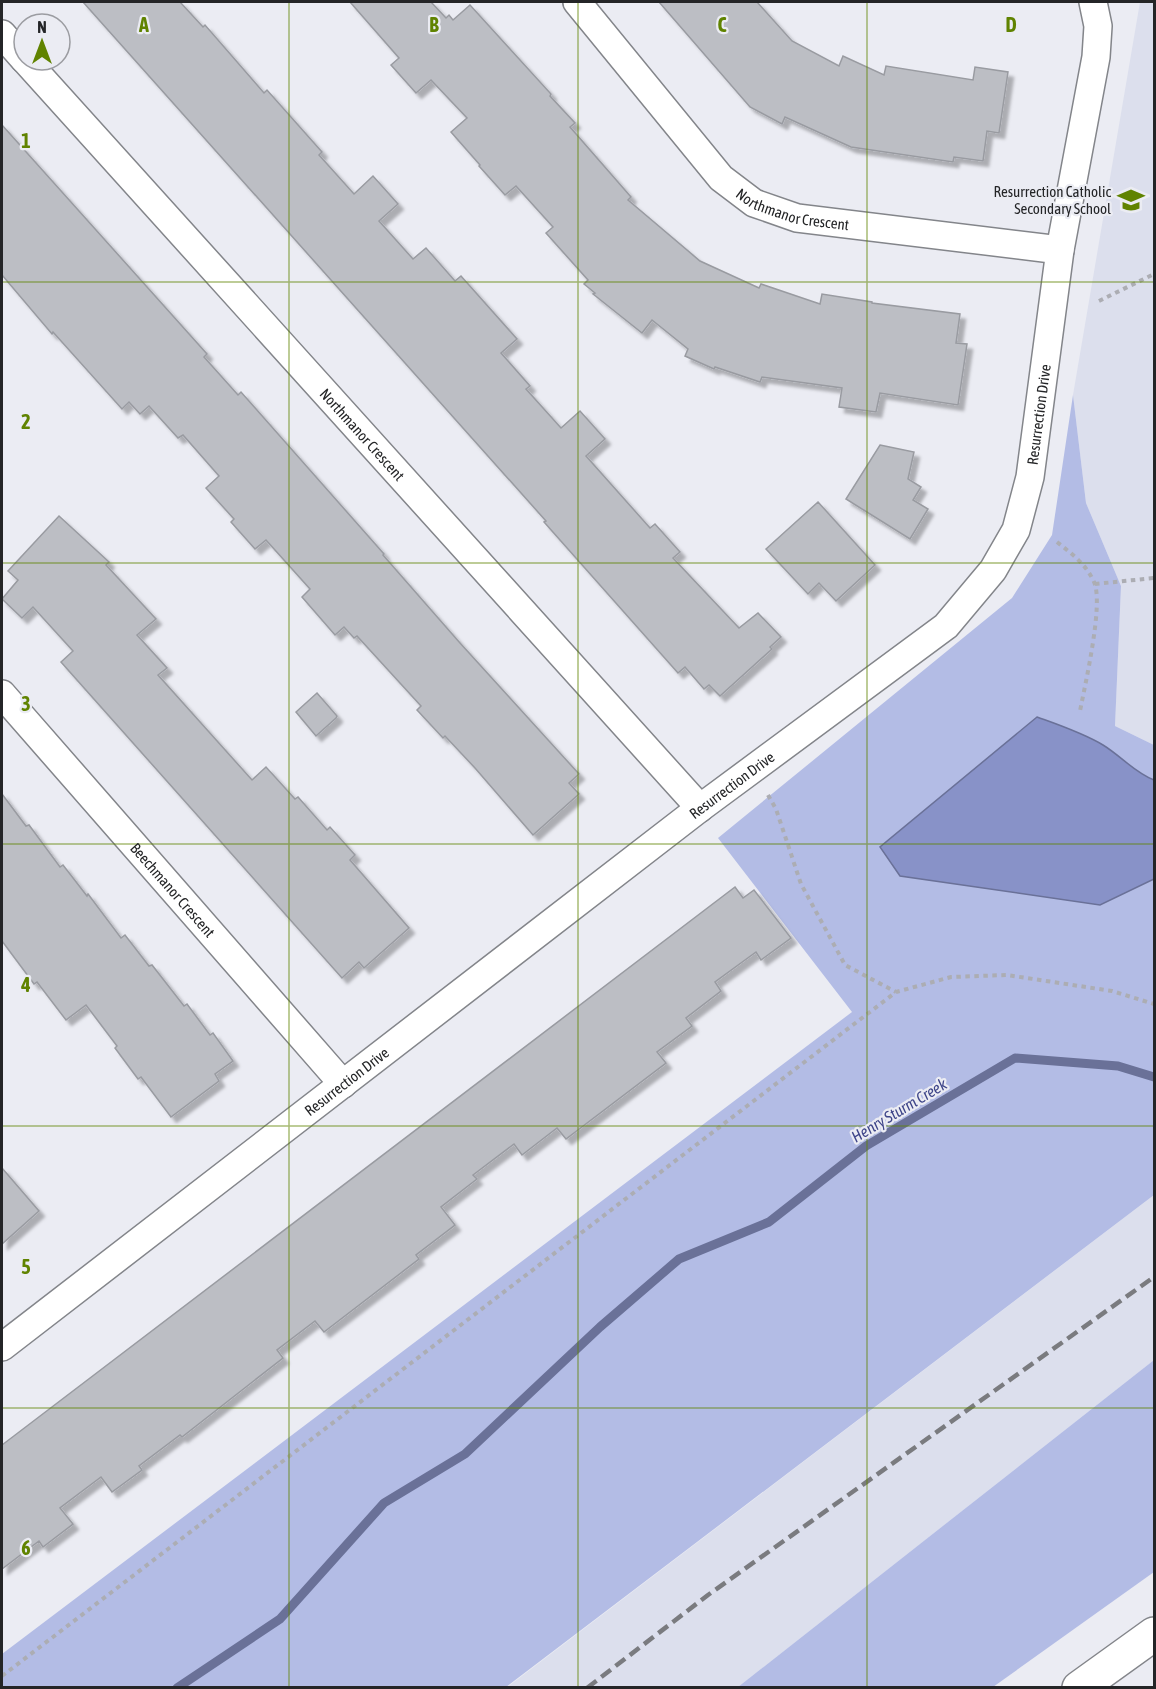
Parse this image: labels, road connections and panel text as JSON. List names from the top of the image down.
{
  "streets": {
    "street": ["Northmanor Crescent", "Resurrection Drive", "Beechmanor Crescent"]
  },
  "crossings": [
    ["Northmanor Crescent", "Resurrection Drive"],
    ["Resurrection Drive", "Beechmanor Crescent"]
  ],
  "water": ["Henry Sturm Creek"],
  "places": {
    "school or university": ["Resurrection Catholic Secondary School"]
  },
  "north": "top",
  "grid": {
    "columns": [
      "A",
      "B",
      "C",
      "D"
    ],
    "rows": [
      "1",
      "2",
      "3",
      "4",
      "5",
      "6"
    ]
  }
}
